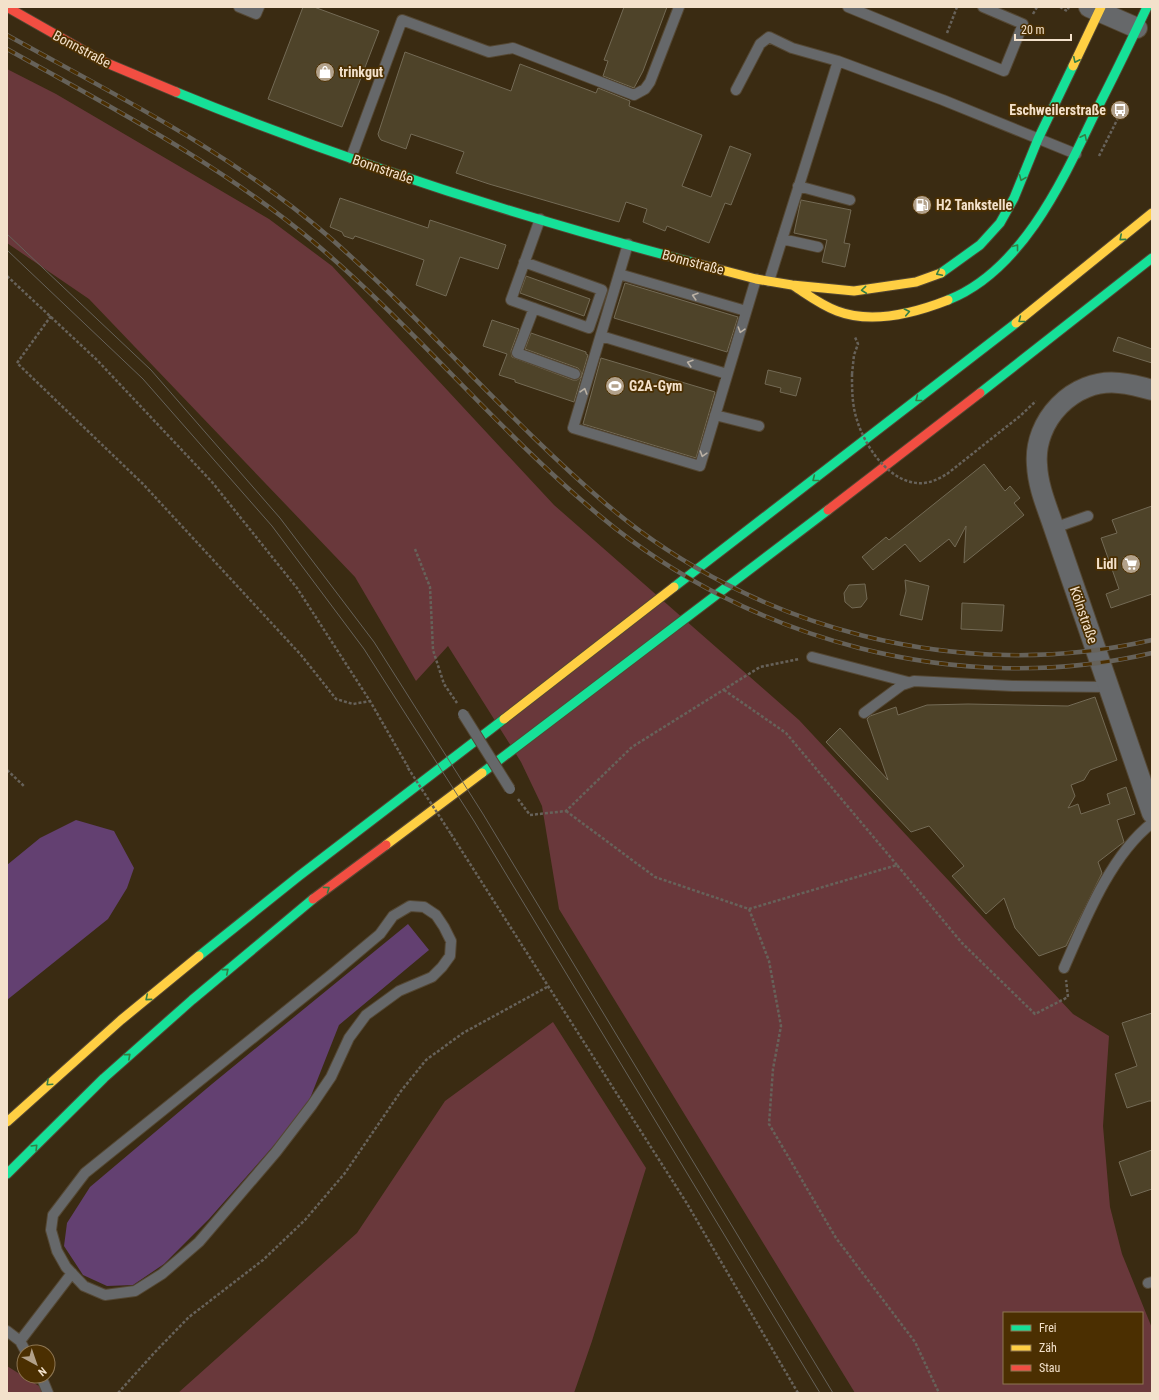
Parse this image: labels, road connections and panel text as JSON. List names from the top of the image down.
{
  "streets": {
    "main road": ["Bonnstraße"],
    "street": ["Kölnstraße"]
  },
  "places": {
    "shop": ["trinkgut"],
    "bus stop": ["Eschweilerstraße"],
    "fuel station": ["H2 Tankstelle"],
    "sports": ["G2A-Gym"],
    "supermarket": ["Lidl"]
  },
  "legend": ["Frei", "Zäh", "Stau"],
  "scale_bar": "20 m",
  "north": "bottom right"
}
